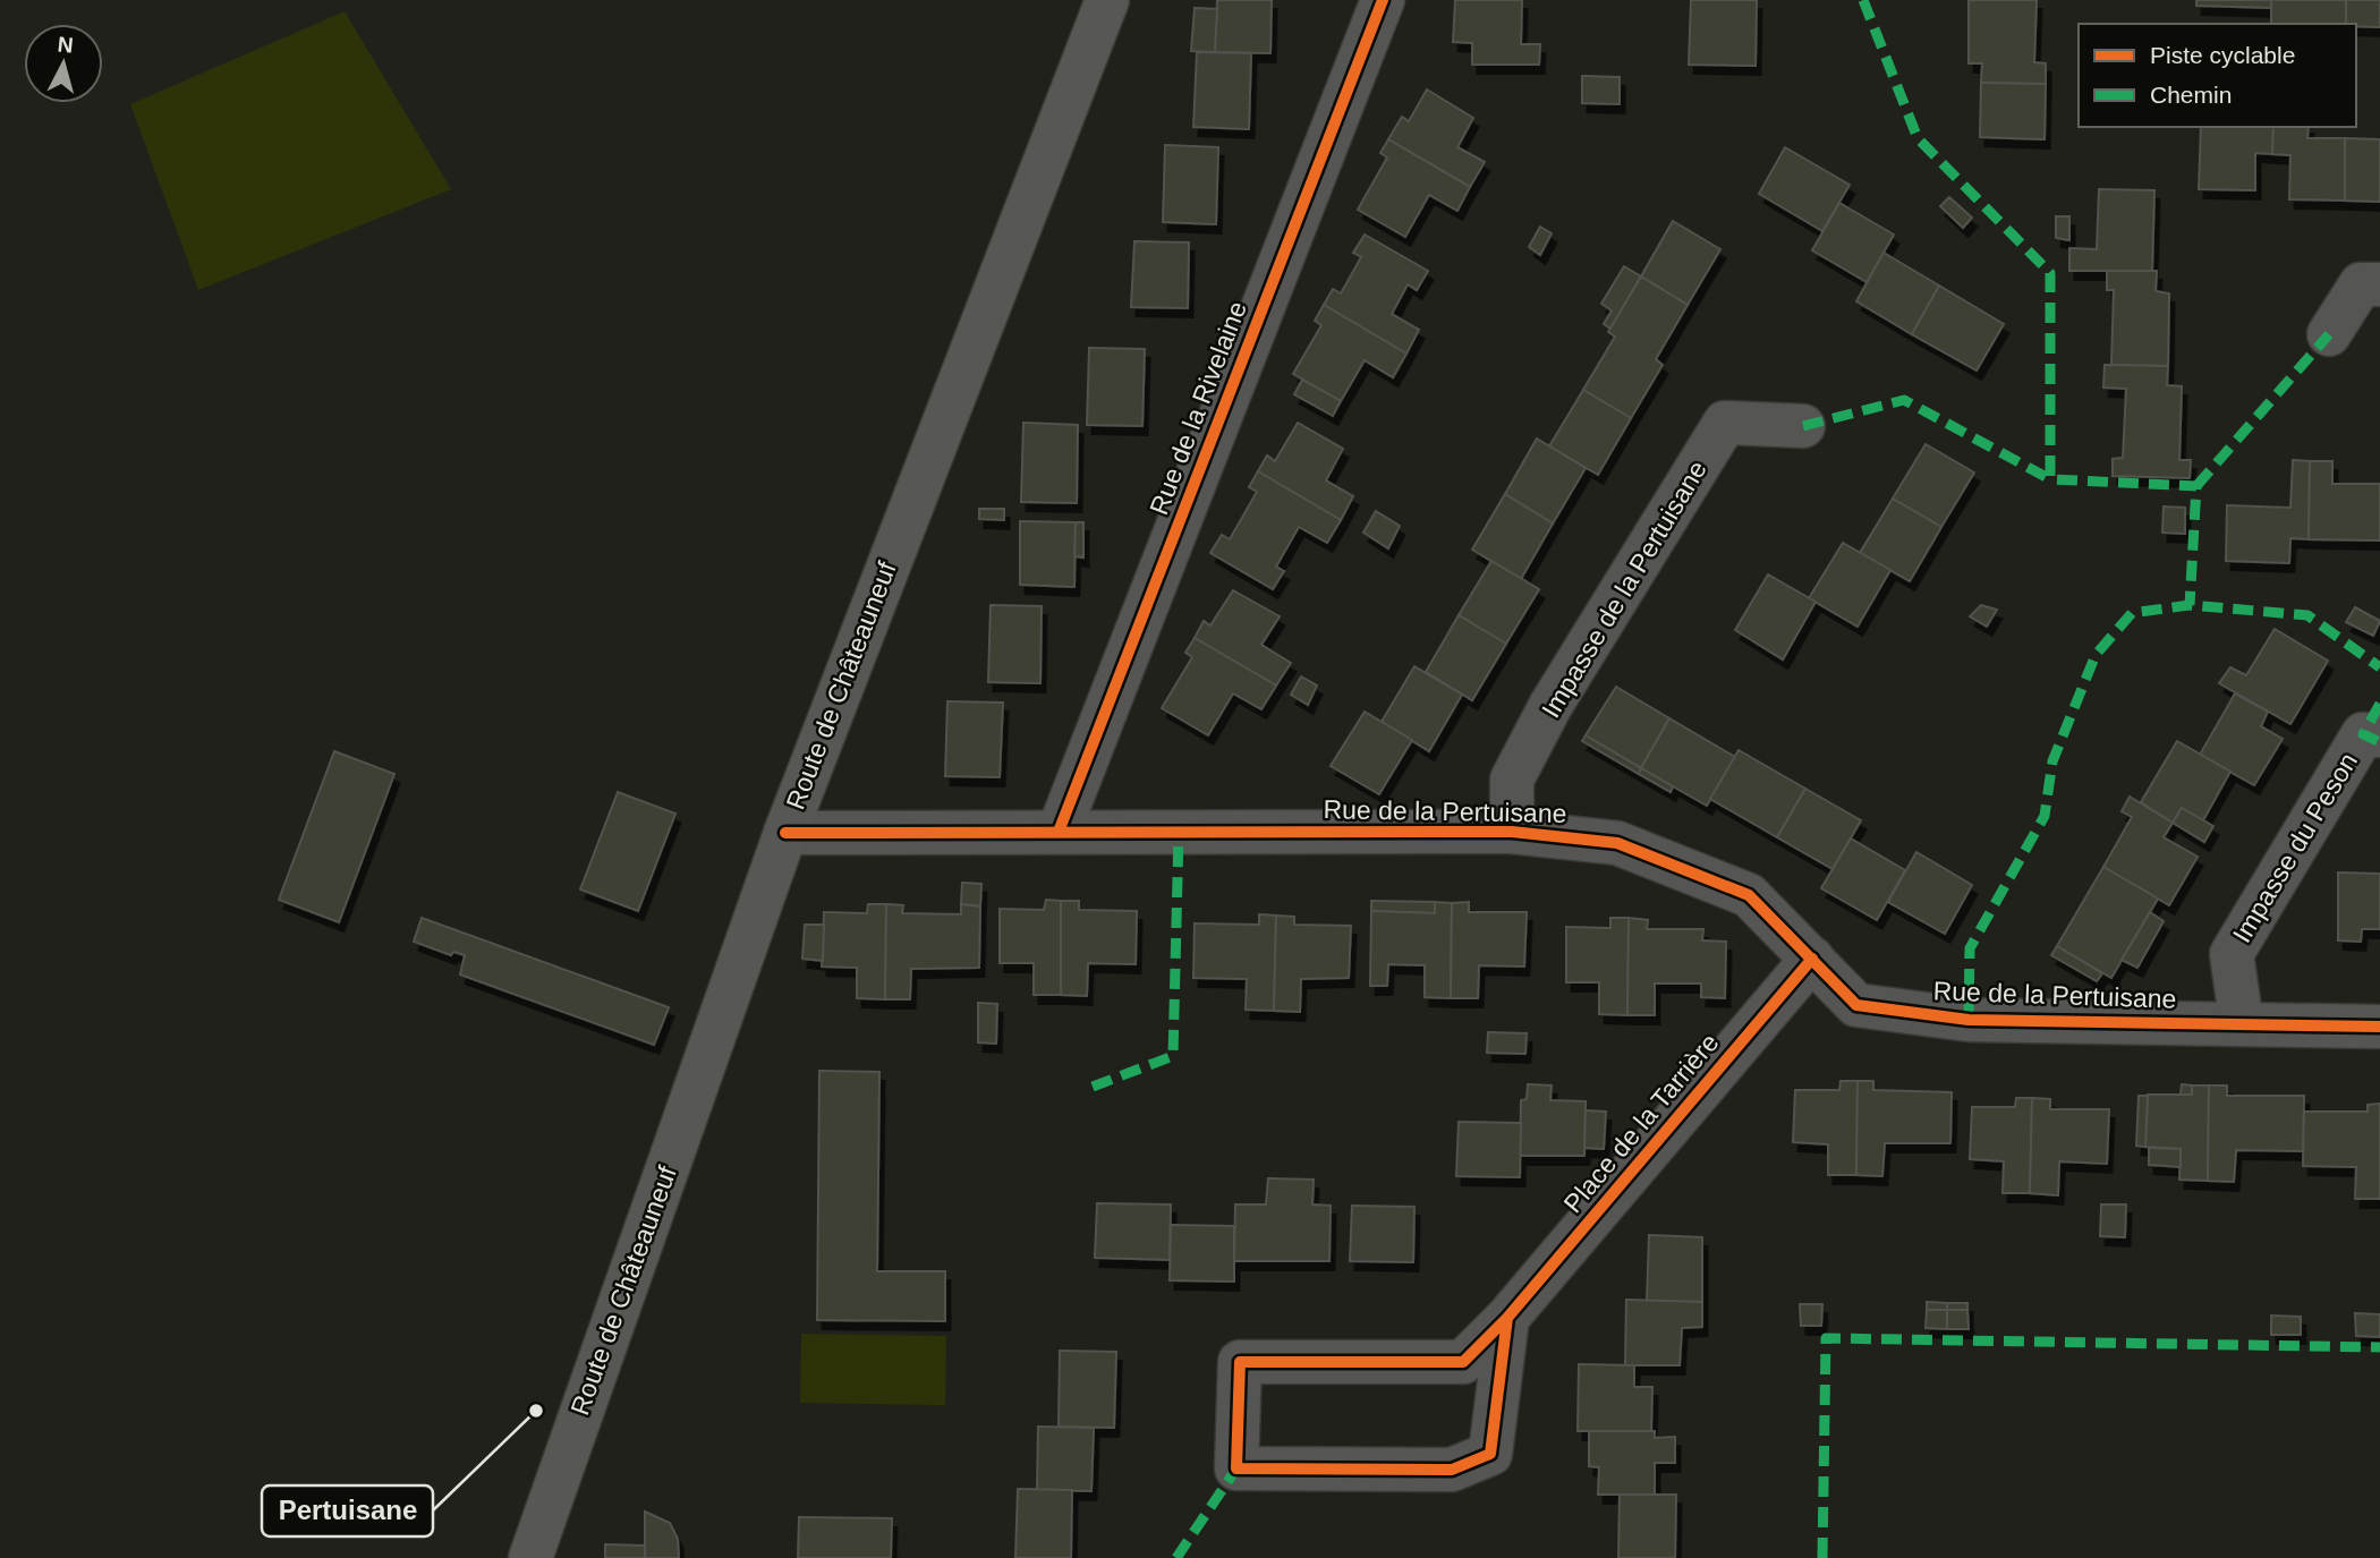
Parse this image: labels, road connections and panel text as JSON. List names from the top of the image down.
{
  "streets": {
    "main road": ["Route de Châteauneuf"],
    "street": [
      "Rue de la Rivelaine",
      "Impasse de la Pertuisane",
      "Rue de la Pertuisane",
      "Impasse du Peson",
      "Place de la Tarrière"
    ]
  },
  "crossings": [
    ["Rue de la Rivelaine", "Rue de la Pertuisane"],
    ["Impasse de la Pertuisane", "Rue de la Pertuisane"],
    ["Route de Châteauneuf", "Rue de la Pertuisane"],
    ["Rue de la Pertuisane", "Impasse du Peson"],
    ["Rue de la Pertuisane", "Place de la Tarrière"]
  ],
  "places": ["Pertuisane"],
  "legend": ["Piste cyclable", "Chemin"],
  "north": "top"
}
